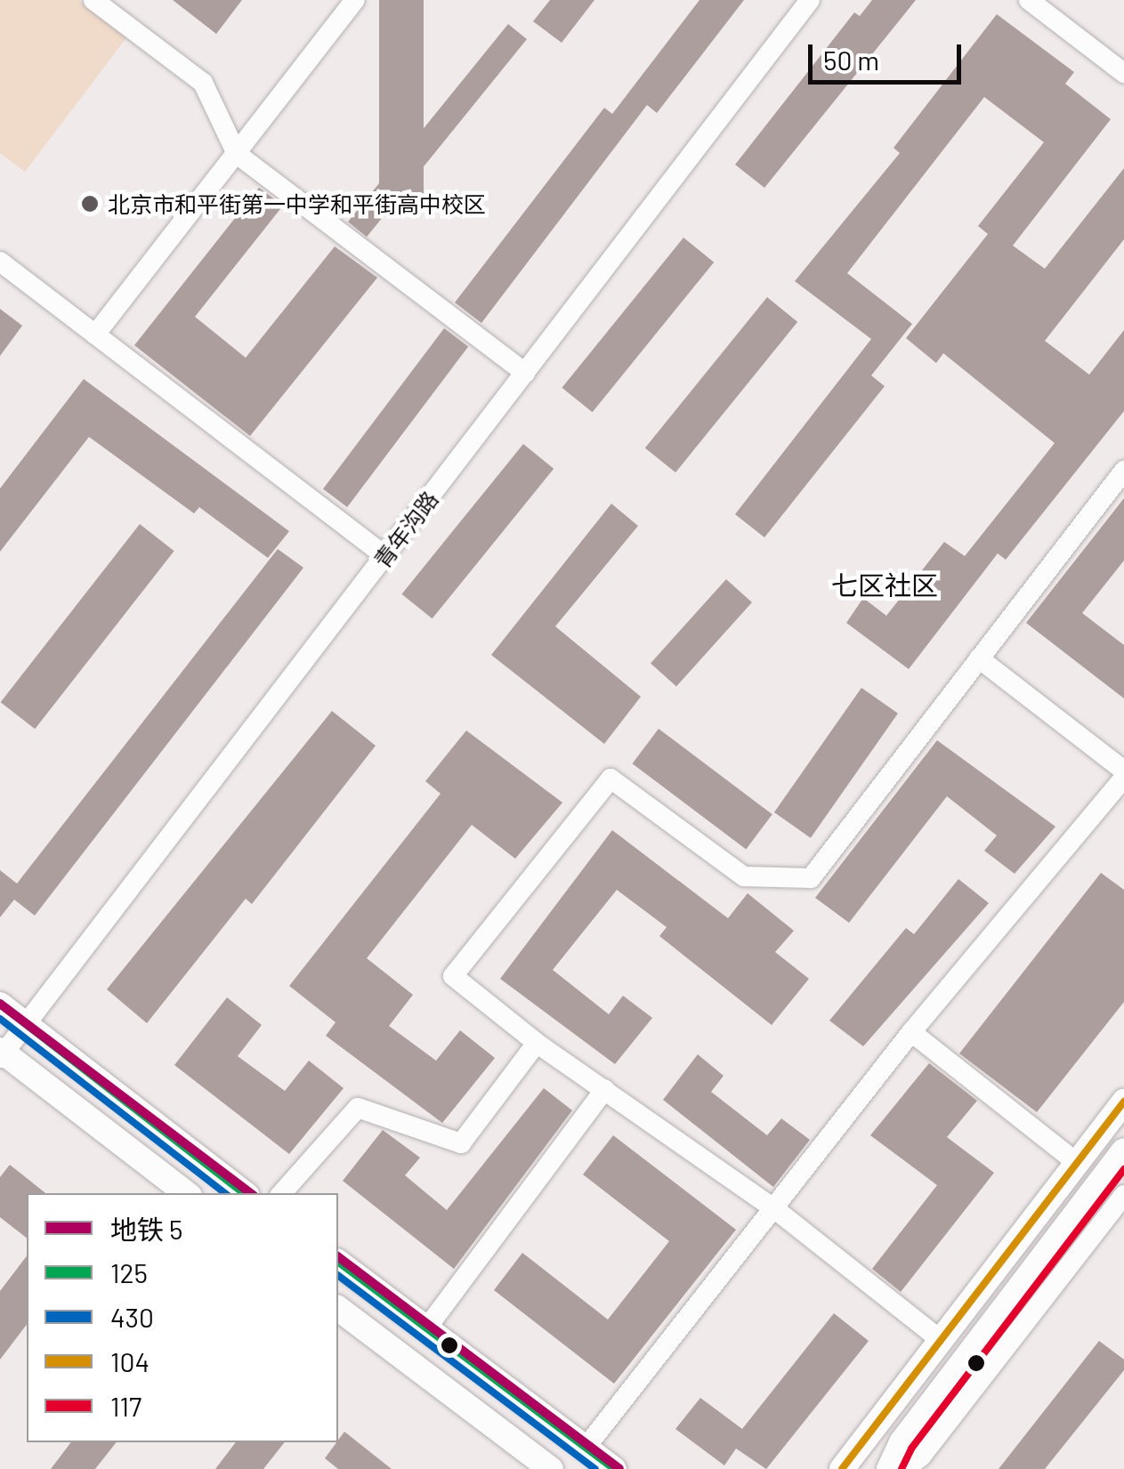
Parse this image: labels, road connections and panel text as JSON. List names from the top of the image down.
{
  "streets": {
    "street": ["青年沟路"]
  },
  "districts": ["七区社区"],
  "places": ["北京市和平街第一中学和平街高中校区"],
  "lines": [
    "metro line 5",
    "transit line 125",
    "transit line 430",
    "transit line 104",
    "transit line 117"
  ],
  "legend": [
    "地铁 5",
    "125",
    "430",
    "104",
    "117"
  ],
  "scale_bar": "50 m"
}
